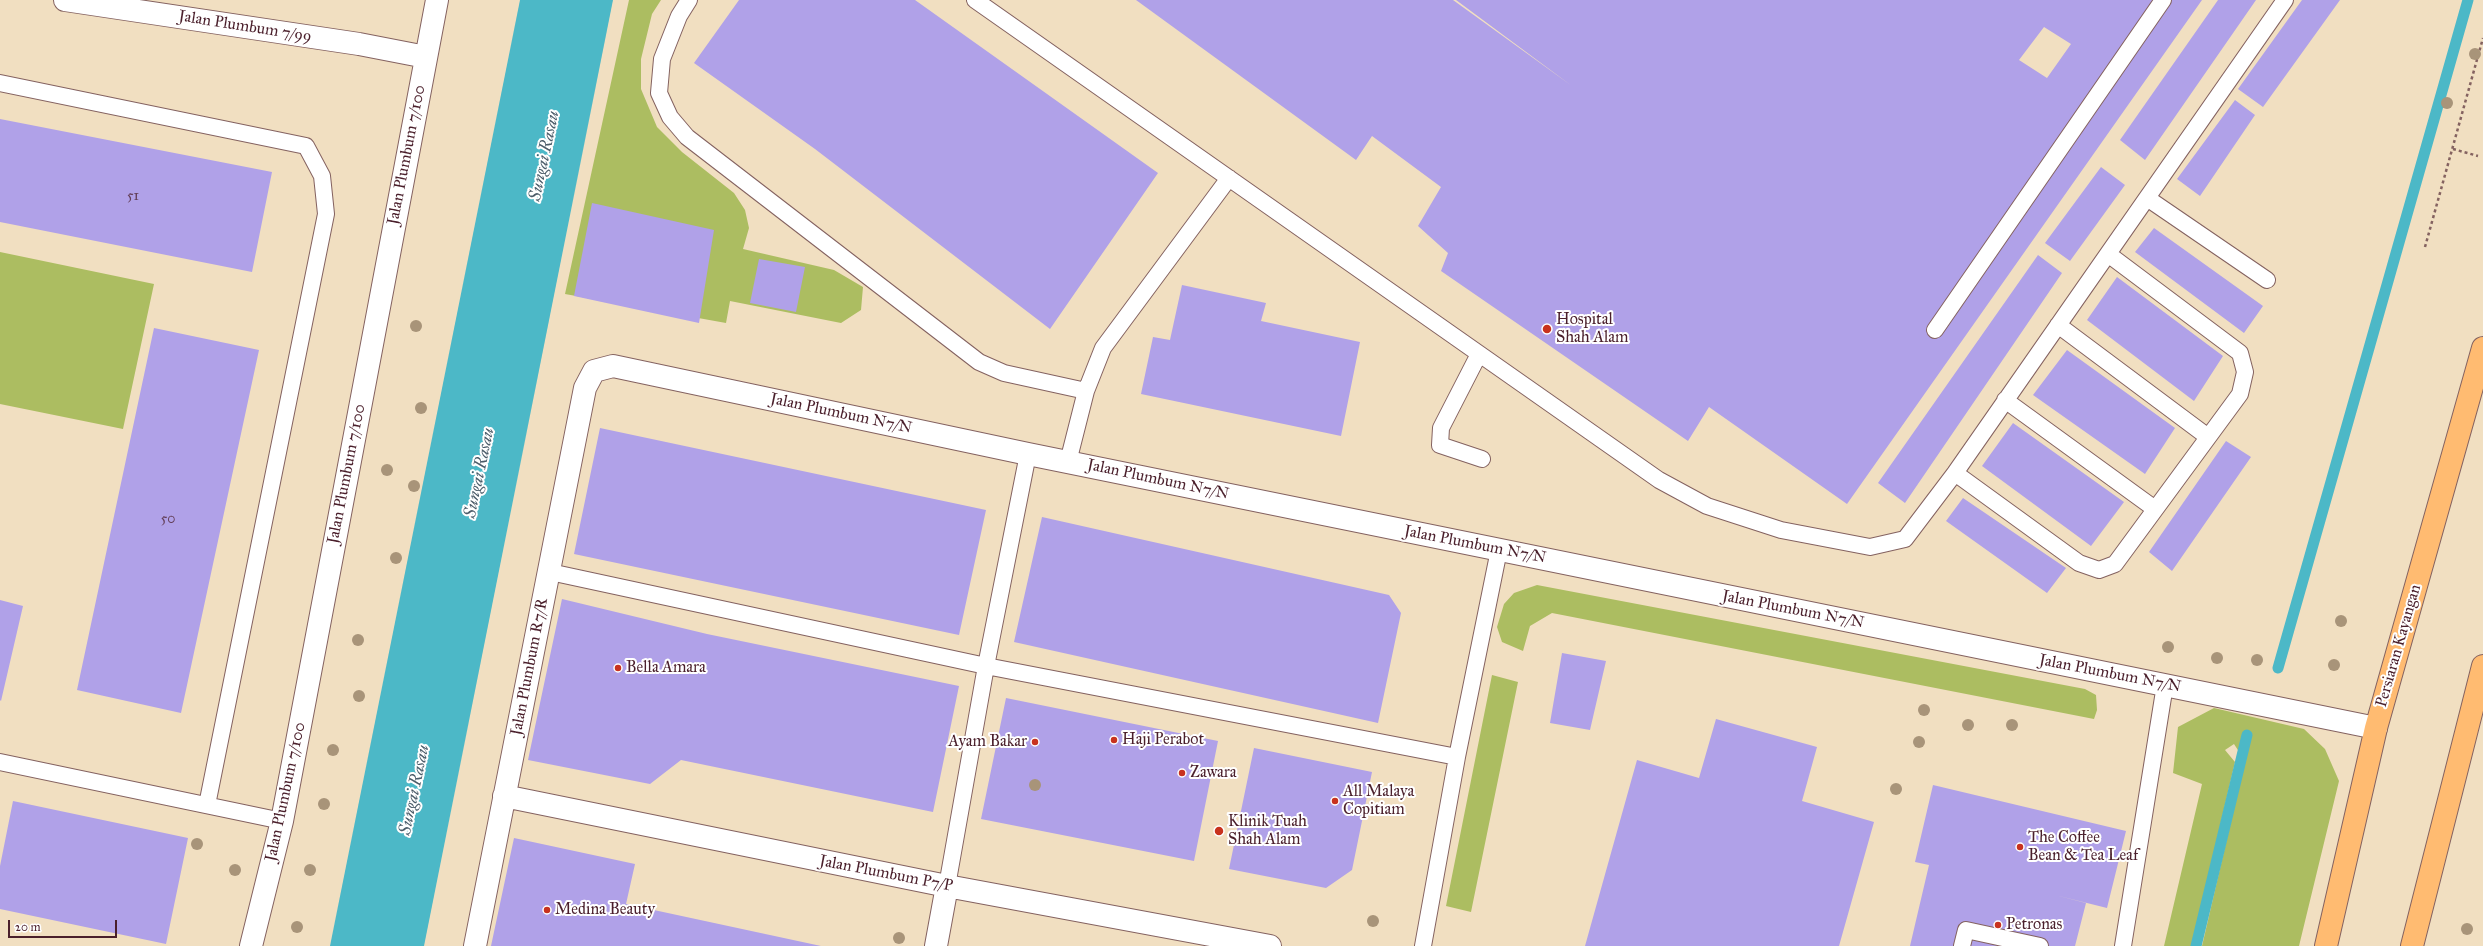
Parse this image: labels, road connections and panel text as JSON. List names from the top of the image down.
{
  "streets": {
    "main road": ["Persiaran Kayangan"],
    "street": [
      "Jalan Plumbum 7/99",
      "Jalan Plumbum 7/100",
      "Jalan Plumbum N7/N",
      "Jalan Plumbum R7/R",
      "Jalan Plumbum P7/P"
    ]
  },
  "crossings": [
    ["Jalan Plumbum 7/99", "Jalan Plumbum 7/100"],
    ["Jalan Plumbum N7/N", "Persiaran Kayangan"],
    ["Jalan Plumbum N7/N", "Jalan Plumbum R7/R"],
    ["Jalan Plumbum R7/R", "Jalan Plumbum P7/P"]
  ],
  "water": ["Sungai Rasau"],
  "places": [
    "Hospital Shah Alam",
    "Bella Amara",
    "Haji Perabot",
    "Ayam Bakar",
    "Zawara",
    "All Malaya Copitiam",
    "Klinik Tuah Shah Alam",
    "The Coffee Bean & Tea Leaf",
    "Medina Beauty",
    "Petronas"
  ],
  "house_numbers": ["51", "50"],
  "scale_bar": "20 m"
}
